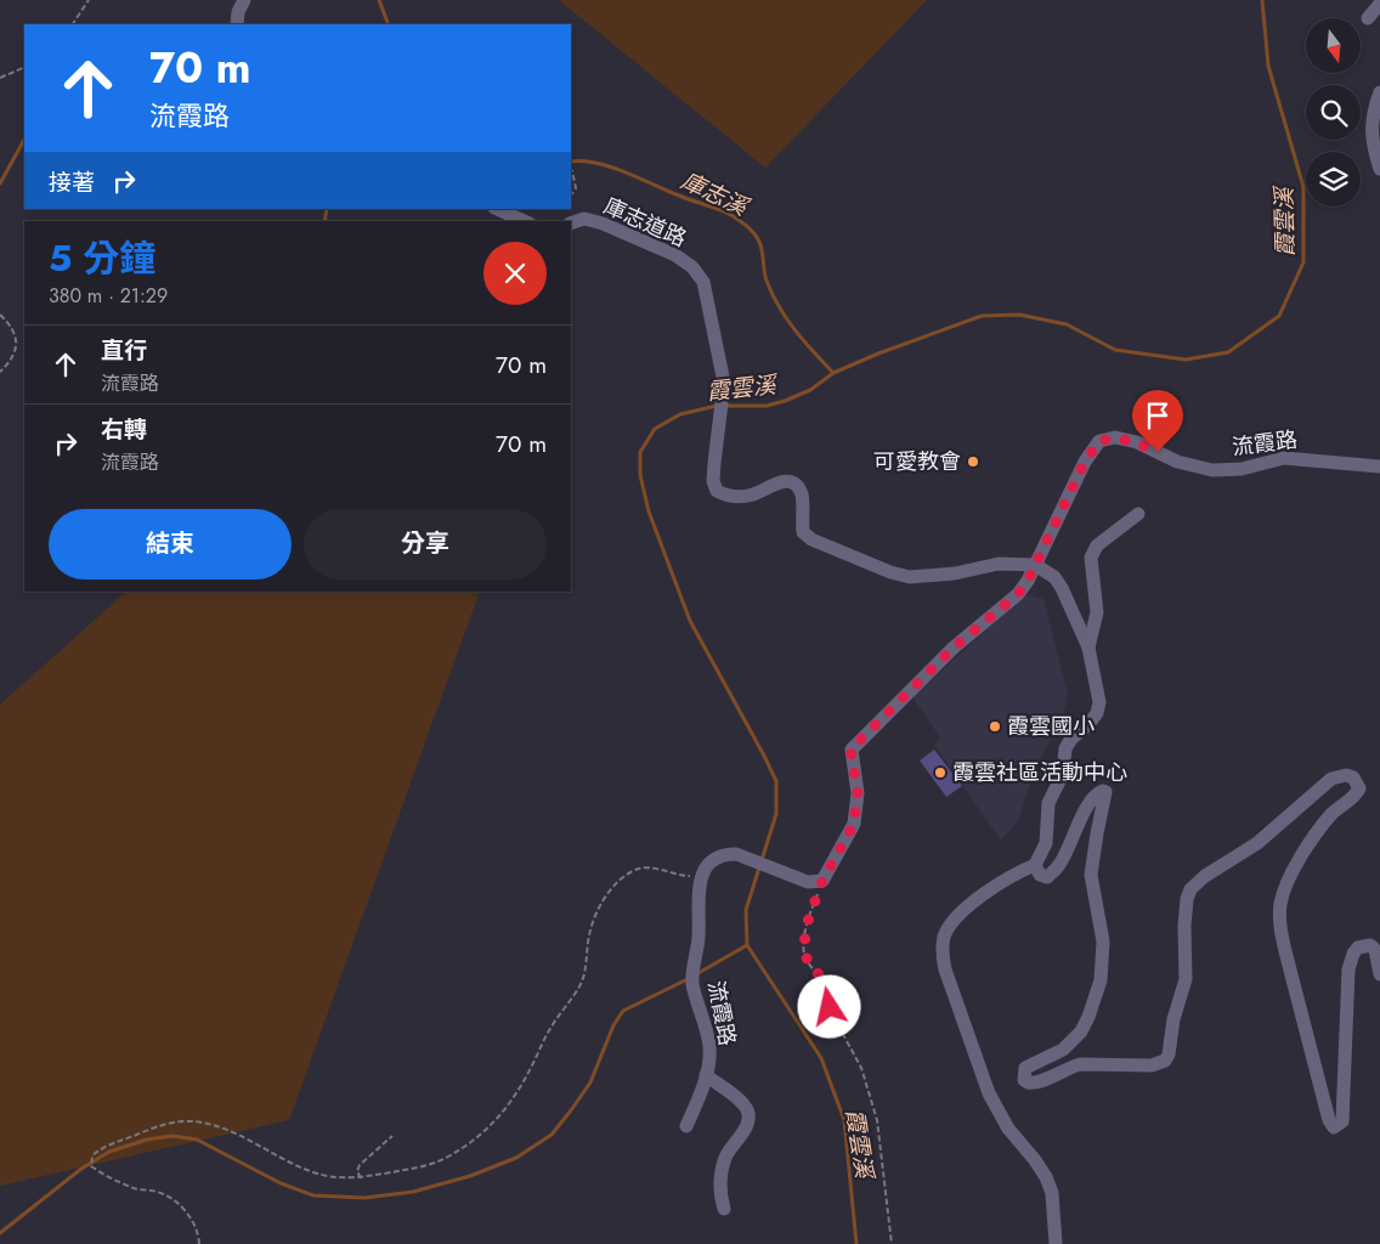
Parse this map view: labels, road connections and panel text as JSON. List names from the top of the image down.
{
  "streets": {
    "street": ["庫志道路", "流霞路"]
  },
  "crossings": [
    ["庫志道路", "流霞路"]
  ],
  "water": ["庫志溪", "霞雲溪"],
  "places": ["可愛教會", "霞雲國小", "霞雲社區活動中心"],
  "north": "bottom",
  "page": {
    "turn": ["70 m", "流霞路"],
    "then": "接著",
    "heading": ["5 分鐘", "380 m · 21:29"],
    "list": [
      {
        "name": "直行",
        "note": "流霞路",
        "value": "70 m"
      },
      {
        "name": "右轉",
        "note": "流霞路",
        "value": "70 m"
      }
    ],
    "buttons": ["結束", "分享"]
  }
}
